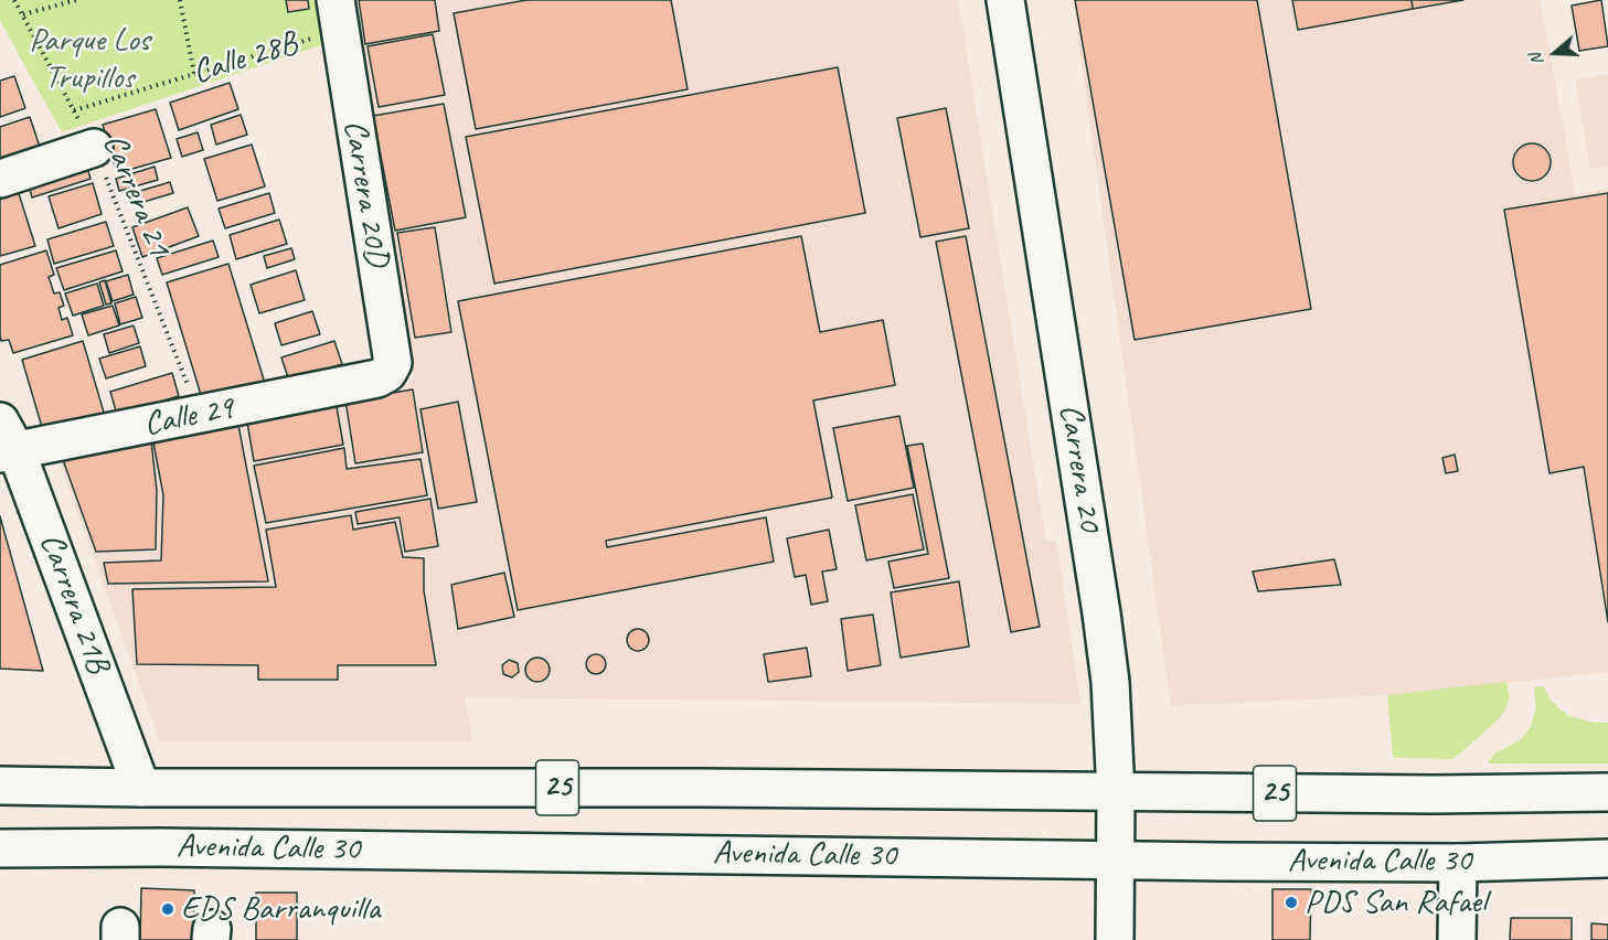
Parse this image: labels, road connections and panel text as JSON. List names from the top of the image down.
{
  "streets": {
    "main road": [
      "Carrera 20D",
      "Calle 29",
      "Carrera 20",
      "Carrera 21B",
      "25",
      "Avenida Calle 30"
    ],
    "path": ["Calle 28B", "Carrera 21"]
  },
  "crossings": [
    ["Calle 28B", "Carrera 20D"],
    ["Calle 28B", "Carrera 21"],
    ["Carrera 20D", "Calle 29"],
    ["Carrera 21", "Calle 29"],
    ["Calle 29", "Carrera 21B"],
    ["Carrera 20", "Avenida Calle 30"],
    ["Carrera 21B", "Avenida Calle 30"]
  ],
  "parks": ["Parque Los Trupillos"],
  "places": ["PDS San Rafael", "EDS Barranquilla"],
  "north": "left"
}
